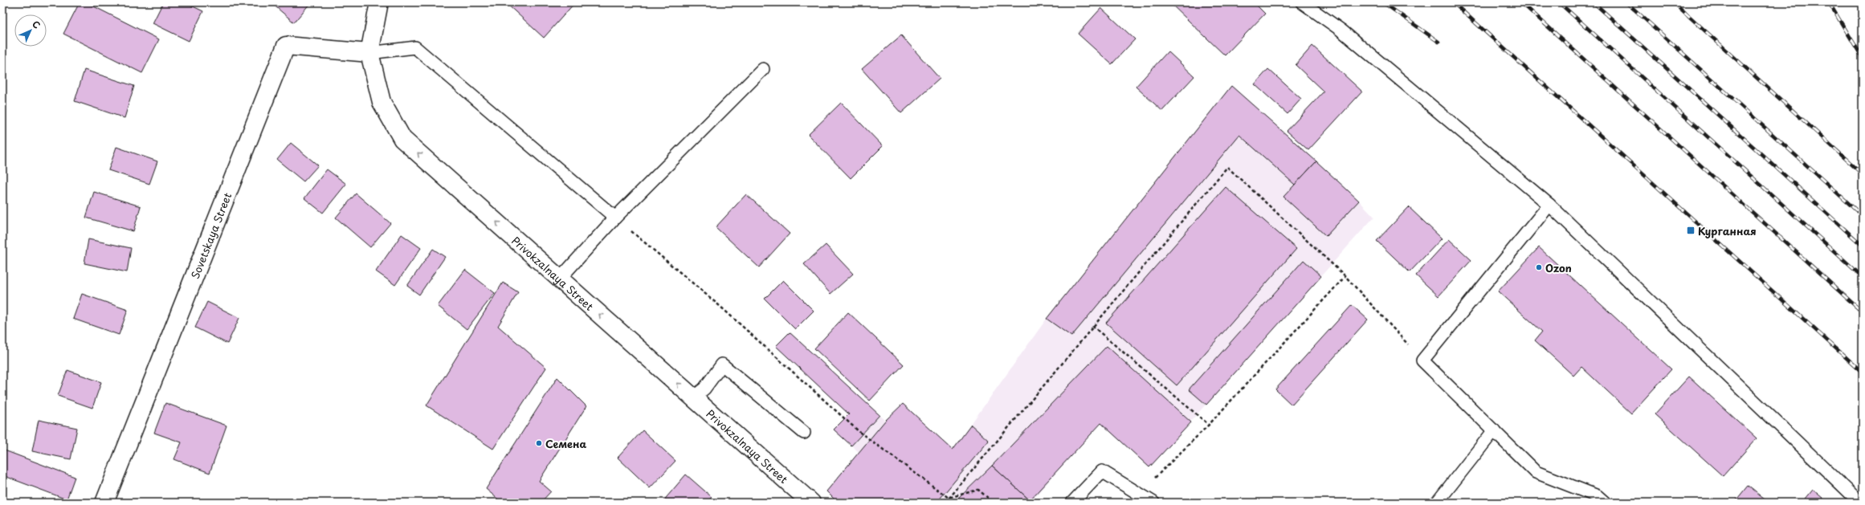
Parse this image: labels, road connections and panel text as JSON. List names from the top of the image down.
{
  "streets": {
    "street": ["Sovetskaya Street", "Privokzalnaya Street"]
  },
  "crossings": [
    ["Sovetskaya Street", "Privokzalnaya Street"]
  ],
  "one_way": ["Privokzalnaya Street"],
  "places": {
    "transit": ["Курганная"],
    "other": ["Ozon", "Семена"]
  },
  "north": "top right"
}
